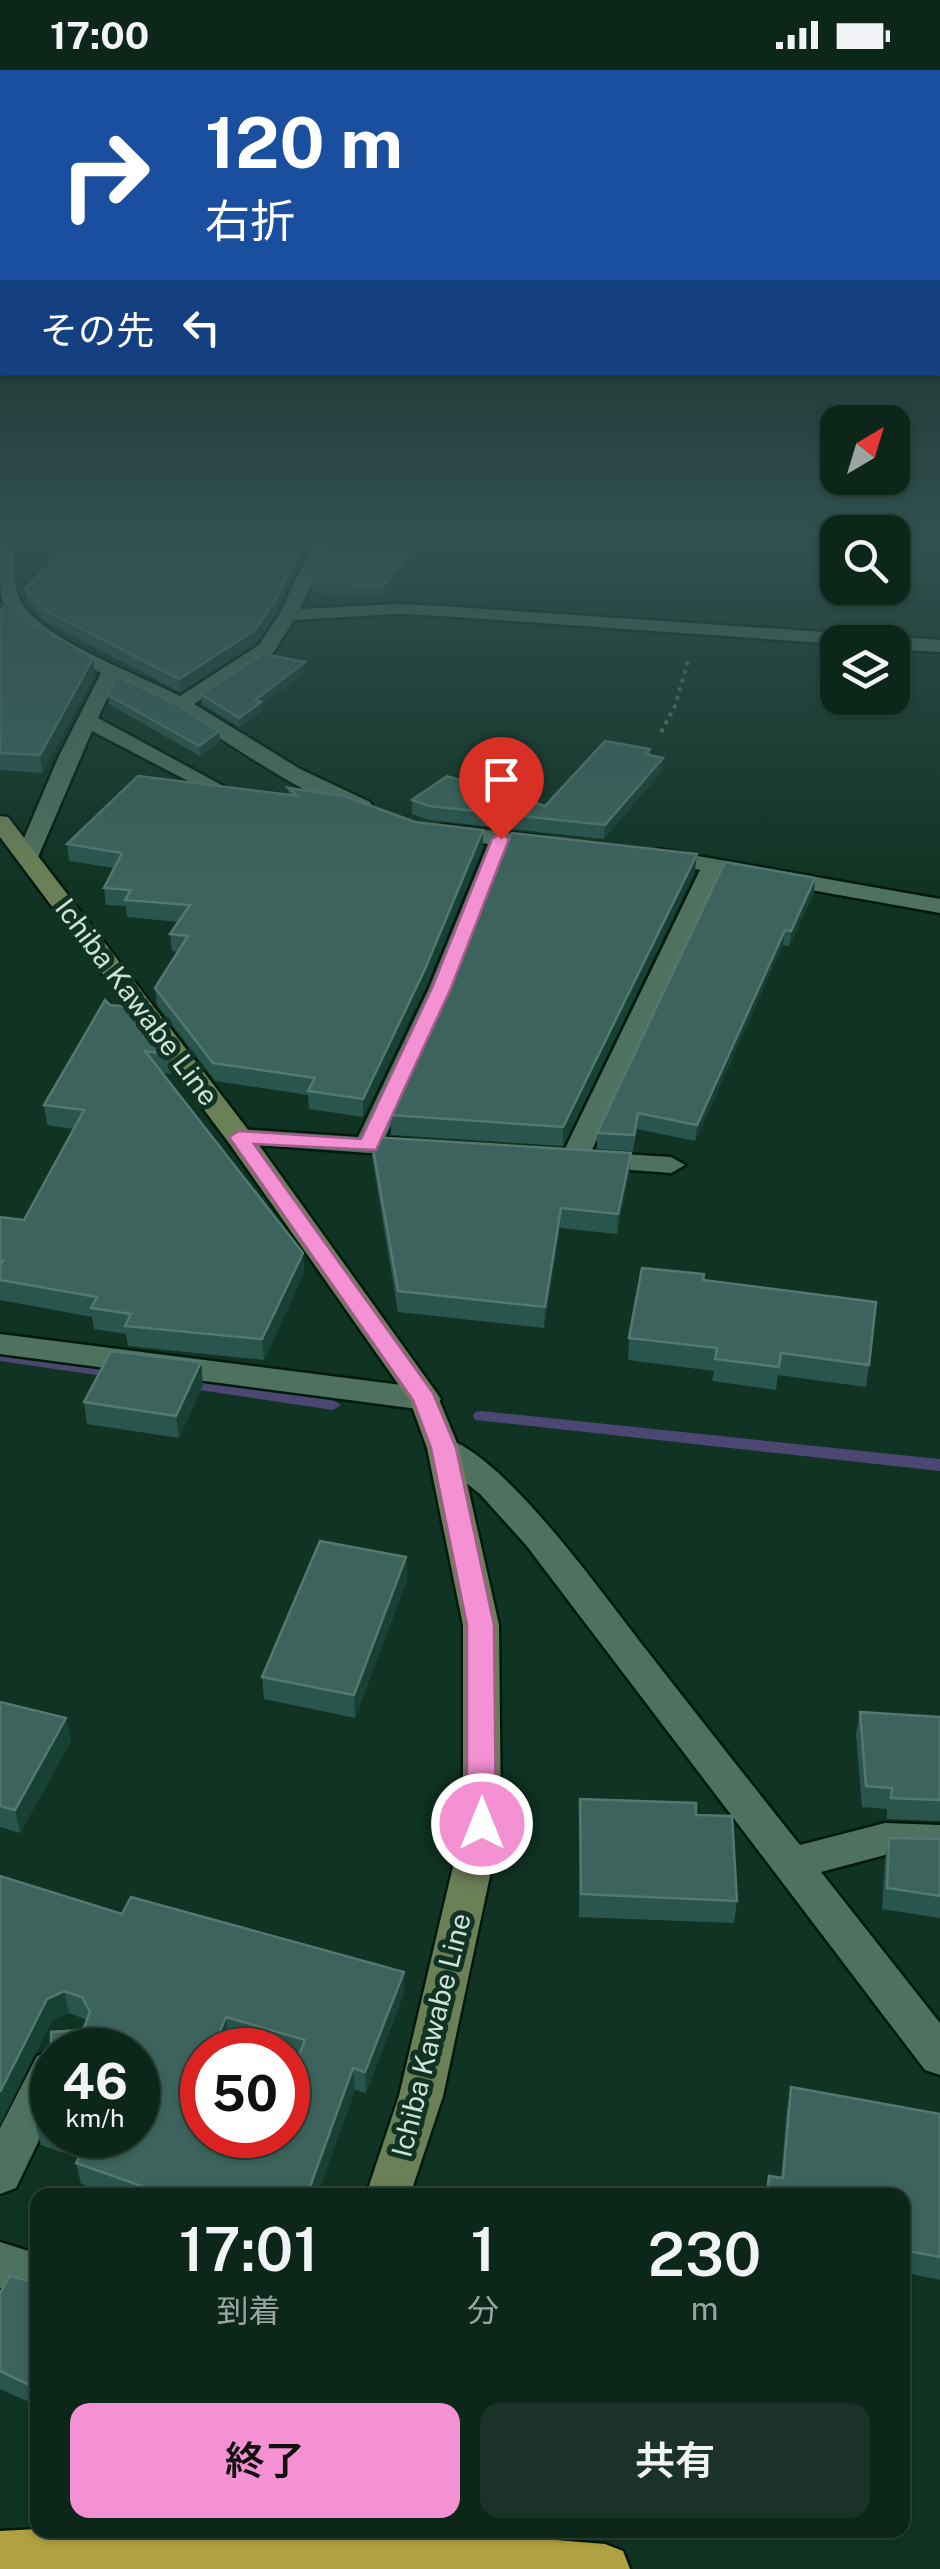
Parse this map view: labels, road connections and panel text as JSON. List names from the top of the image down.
{
  "streets": {
    "main road": ["Ichiba Kawabe Line"]
  },
  "north": "top right",
  "page": {
    "status": "17:00",
    "turn": ["120 m", "右折"],
    "then": "その先",
    "speed": "46 km/h",
    "limit": "50",
    "eta": [
      "17:01",
      "到着",
      "1",
      "分",
      "230",
      "m"
    ],
    "buttons": ["終了", "共有"]
  }
}
